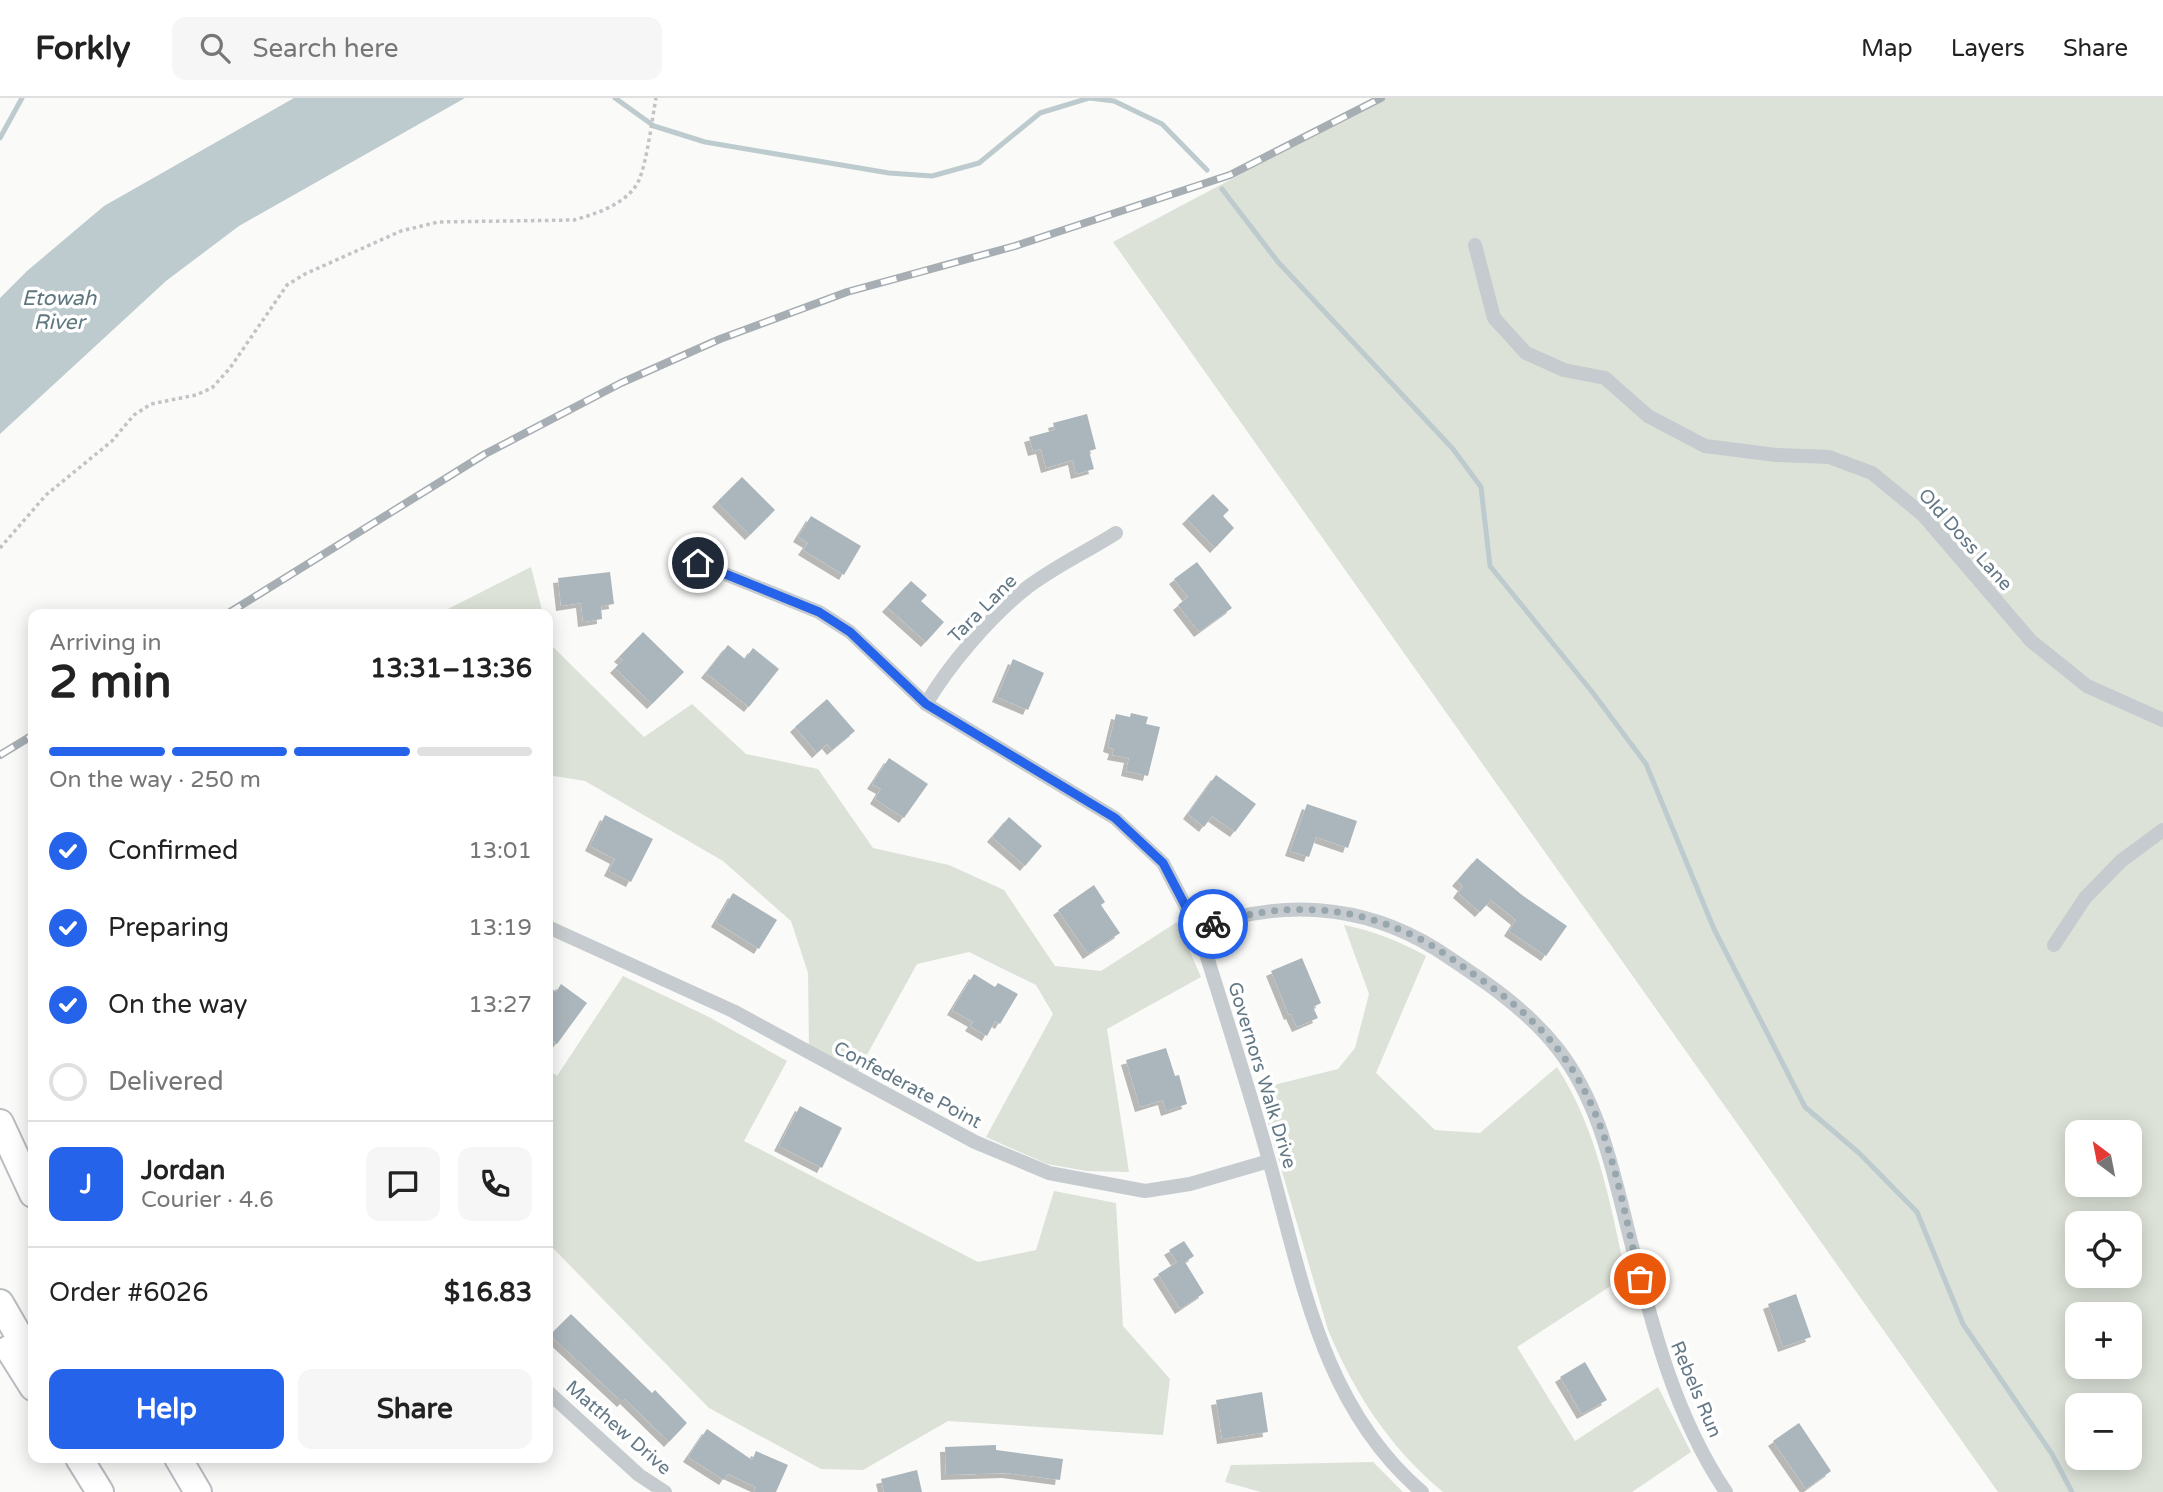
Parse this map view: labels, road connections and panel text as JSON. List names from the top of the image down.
{
  "streets": {
    "street": [
      "Old Doss Lane",
      "Tara Lane",
      "Governors Walk Drive",
      "Confederate Point",
      "Rebels Run",
      "Matthew Drive"
    ]
  },
  "crossings": [
    ["Tara Lane", "Governors Walk Drive"],
    ["Governors Walk Drive", "Confederate Point"],
    ["Governors Walk Drive", "Rebels Run"]
  ],
  "water": ["Etowah River"],
  "north": "top left",
  "page": {
    "header": "Forkly",
    "search": "Search here",
    "nav": ["Map", "Layers", "Share"],
    "heading": ["2 min", "Arriving in", "13:31–13:36"],
    "panel": [
      "Jordan",
      "Courier · 4.6",
      "Order #6026",
      "$16.83"
    ],
    "bar": "On the way · 250 m",
    "list": [
      ["Confirmed", "13:01"],
      ["Preparing", "13:19"],
      ["On the way", "13:27"],
      "Delivered"
    ],
    "map_buttons": ["+", "−"],
    "round": "J",
    "buttons": ["Help", "Share"]
  }
}
